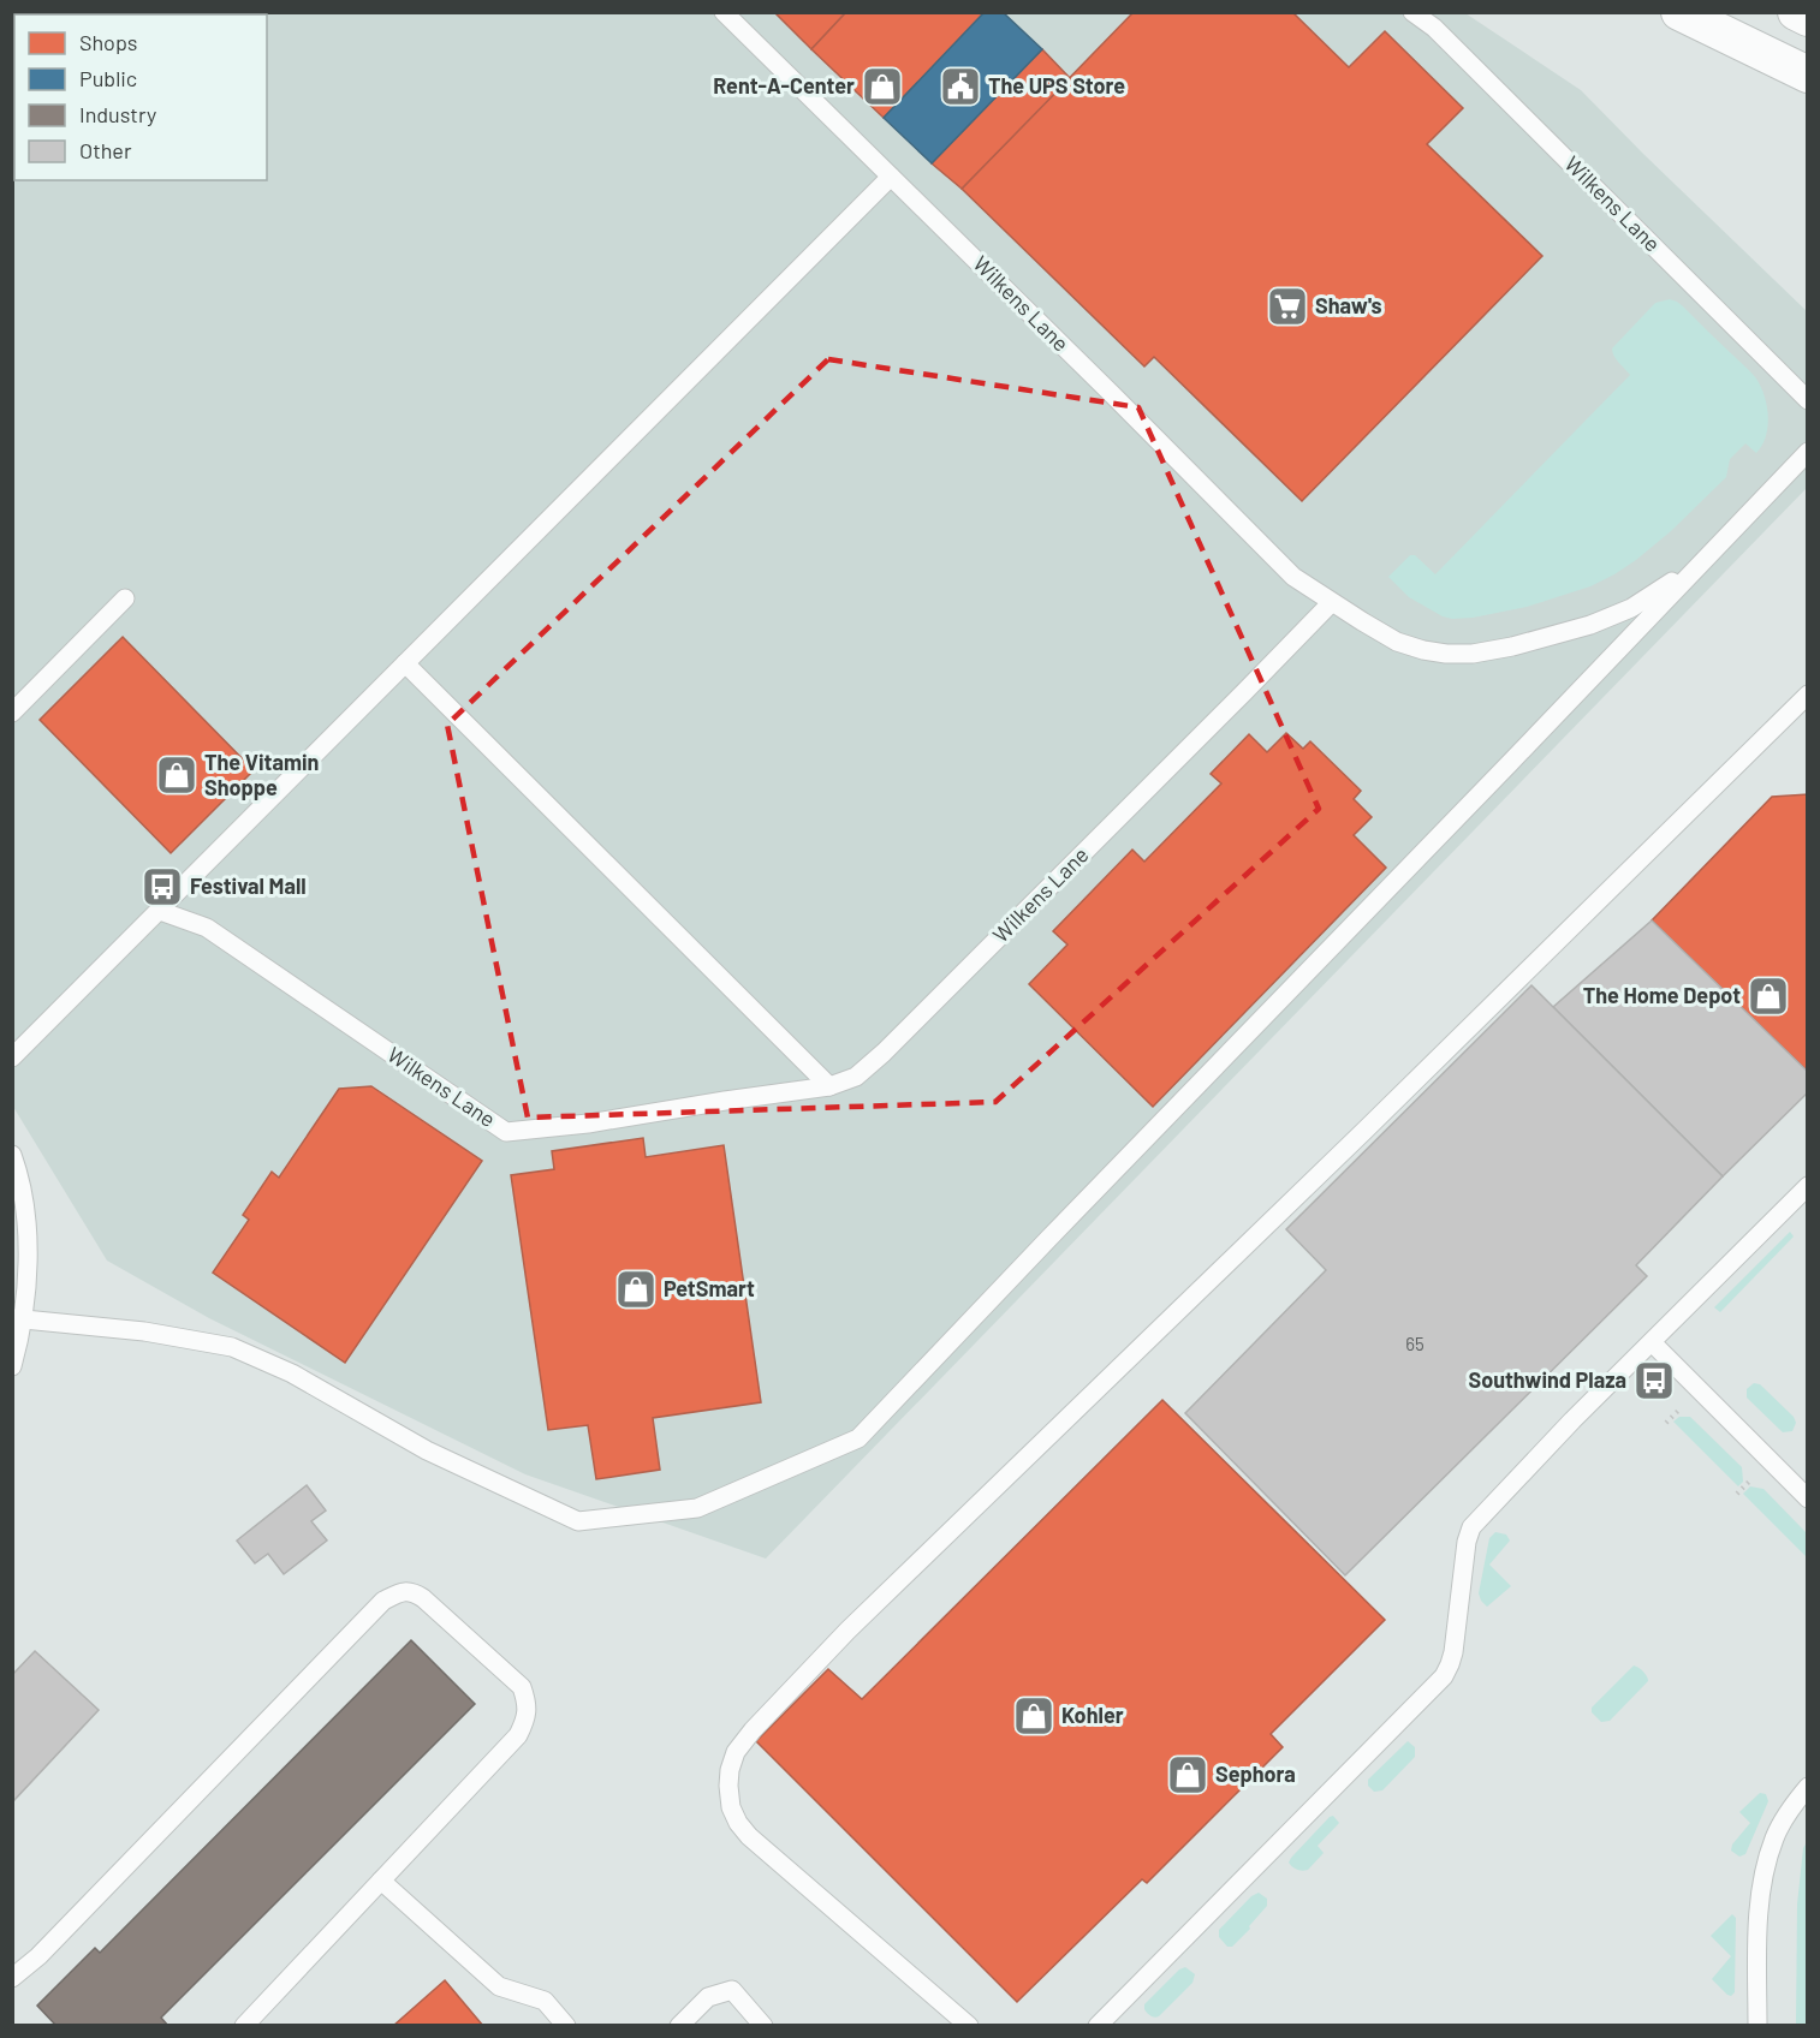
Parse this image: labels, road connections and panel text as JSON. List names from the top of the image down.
{
  "streets": {
    "lane": ["Wilkens Lane"]
  },
  "places": {
    "shop": [
      "Rent-A-Center",
      "The Vitamin Shoppe",
      "The Home Depot",
      "PetSmart",
      "Kohler",
      "Sephora"
    ],
    "public building": ["The UPS Store"],
    "supermarket": ["Shaw's"],
    "bus stop": ["Festival Mall", "Southwind Plaza"]
  },
  "house_numbers": ["65"],
  "legend": [
    "Shops",
    "Public",
    "Industry",
    "Other"
  ]
}
